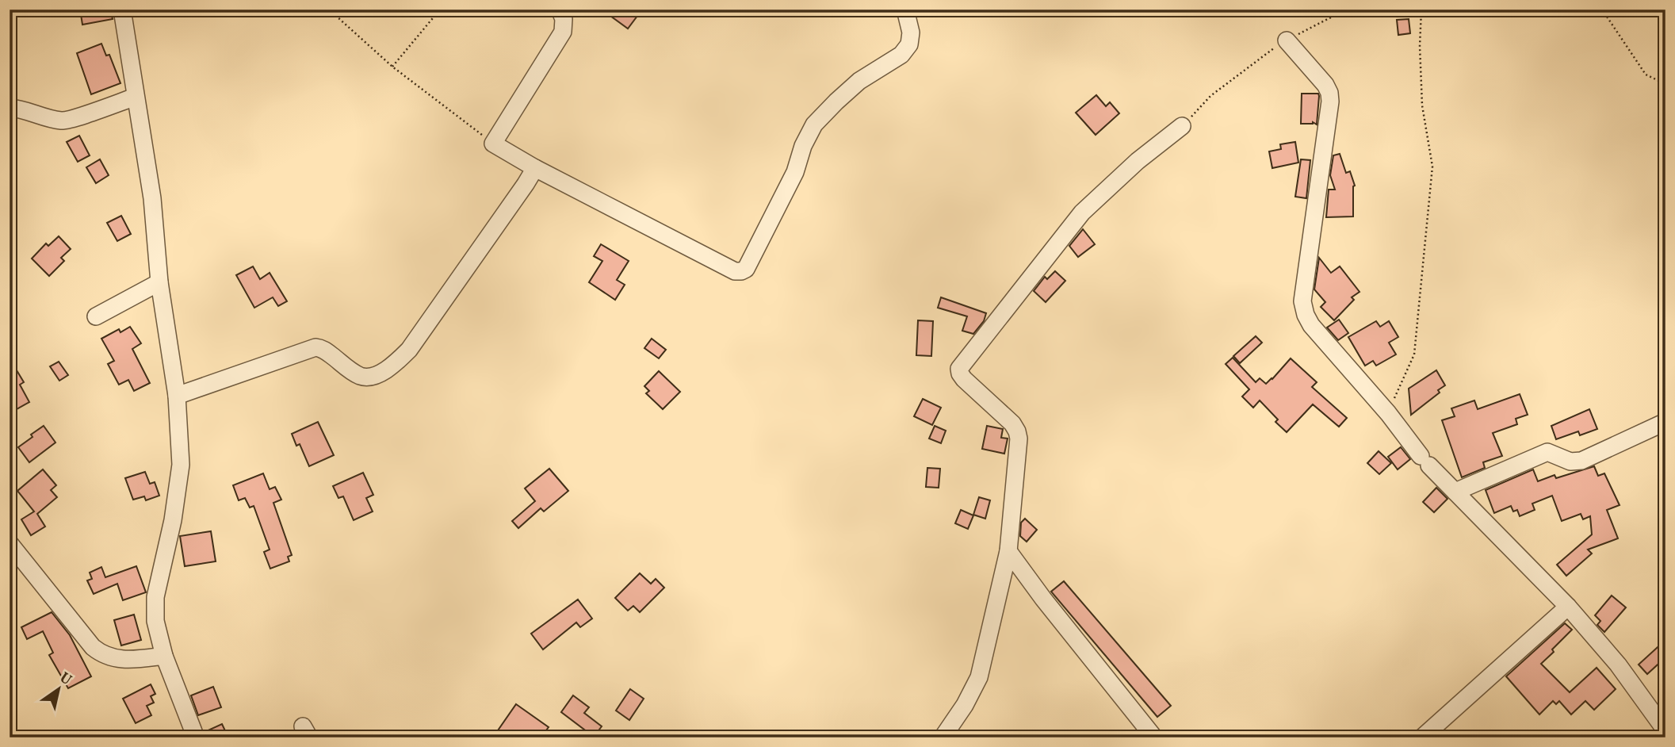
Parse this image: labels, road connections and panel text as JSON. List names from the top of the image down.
{
  "north": "top right"
}
